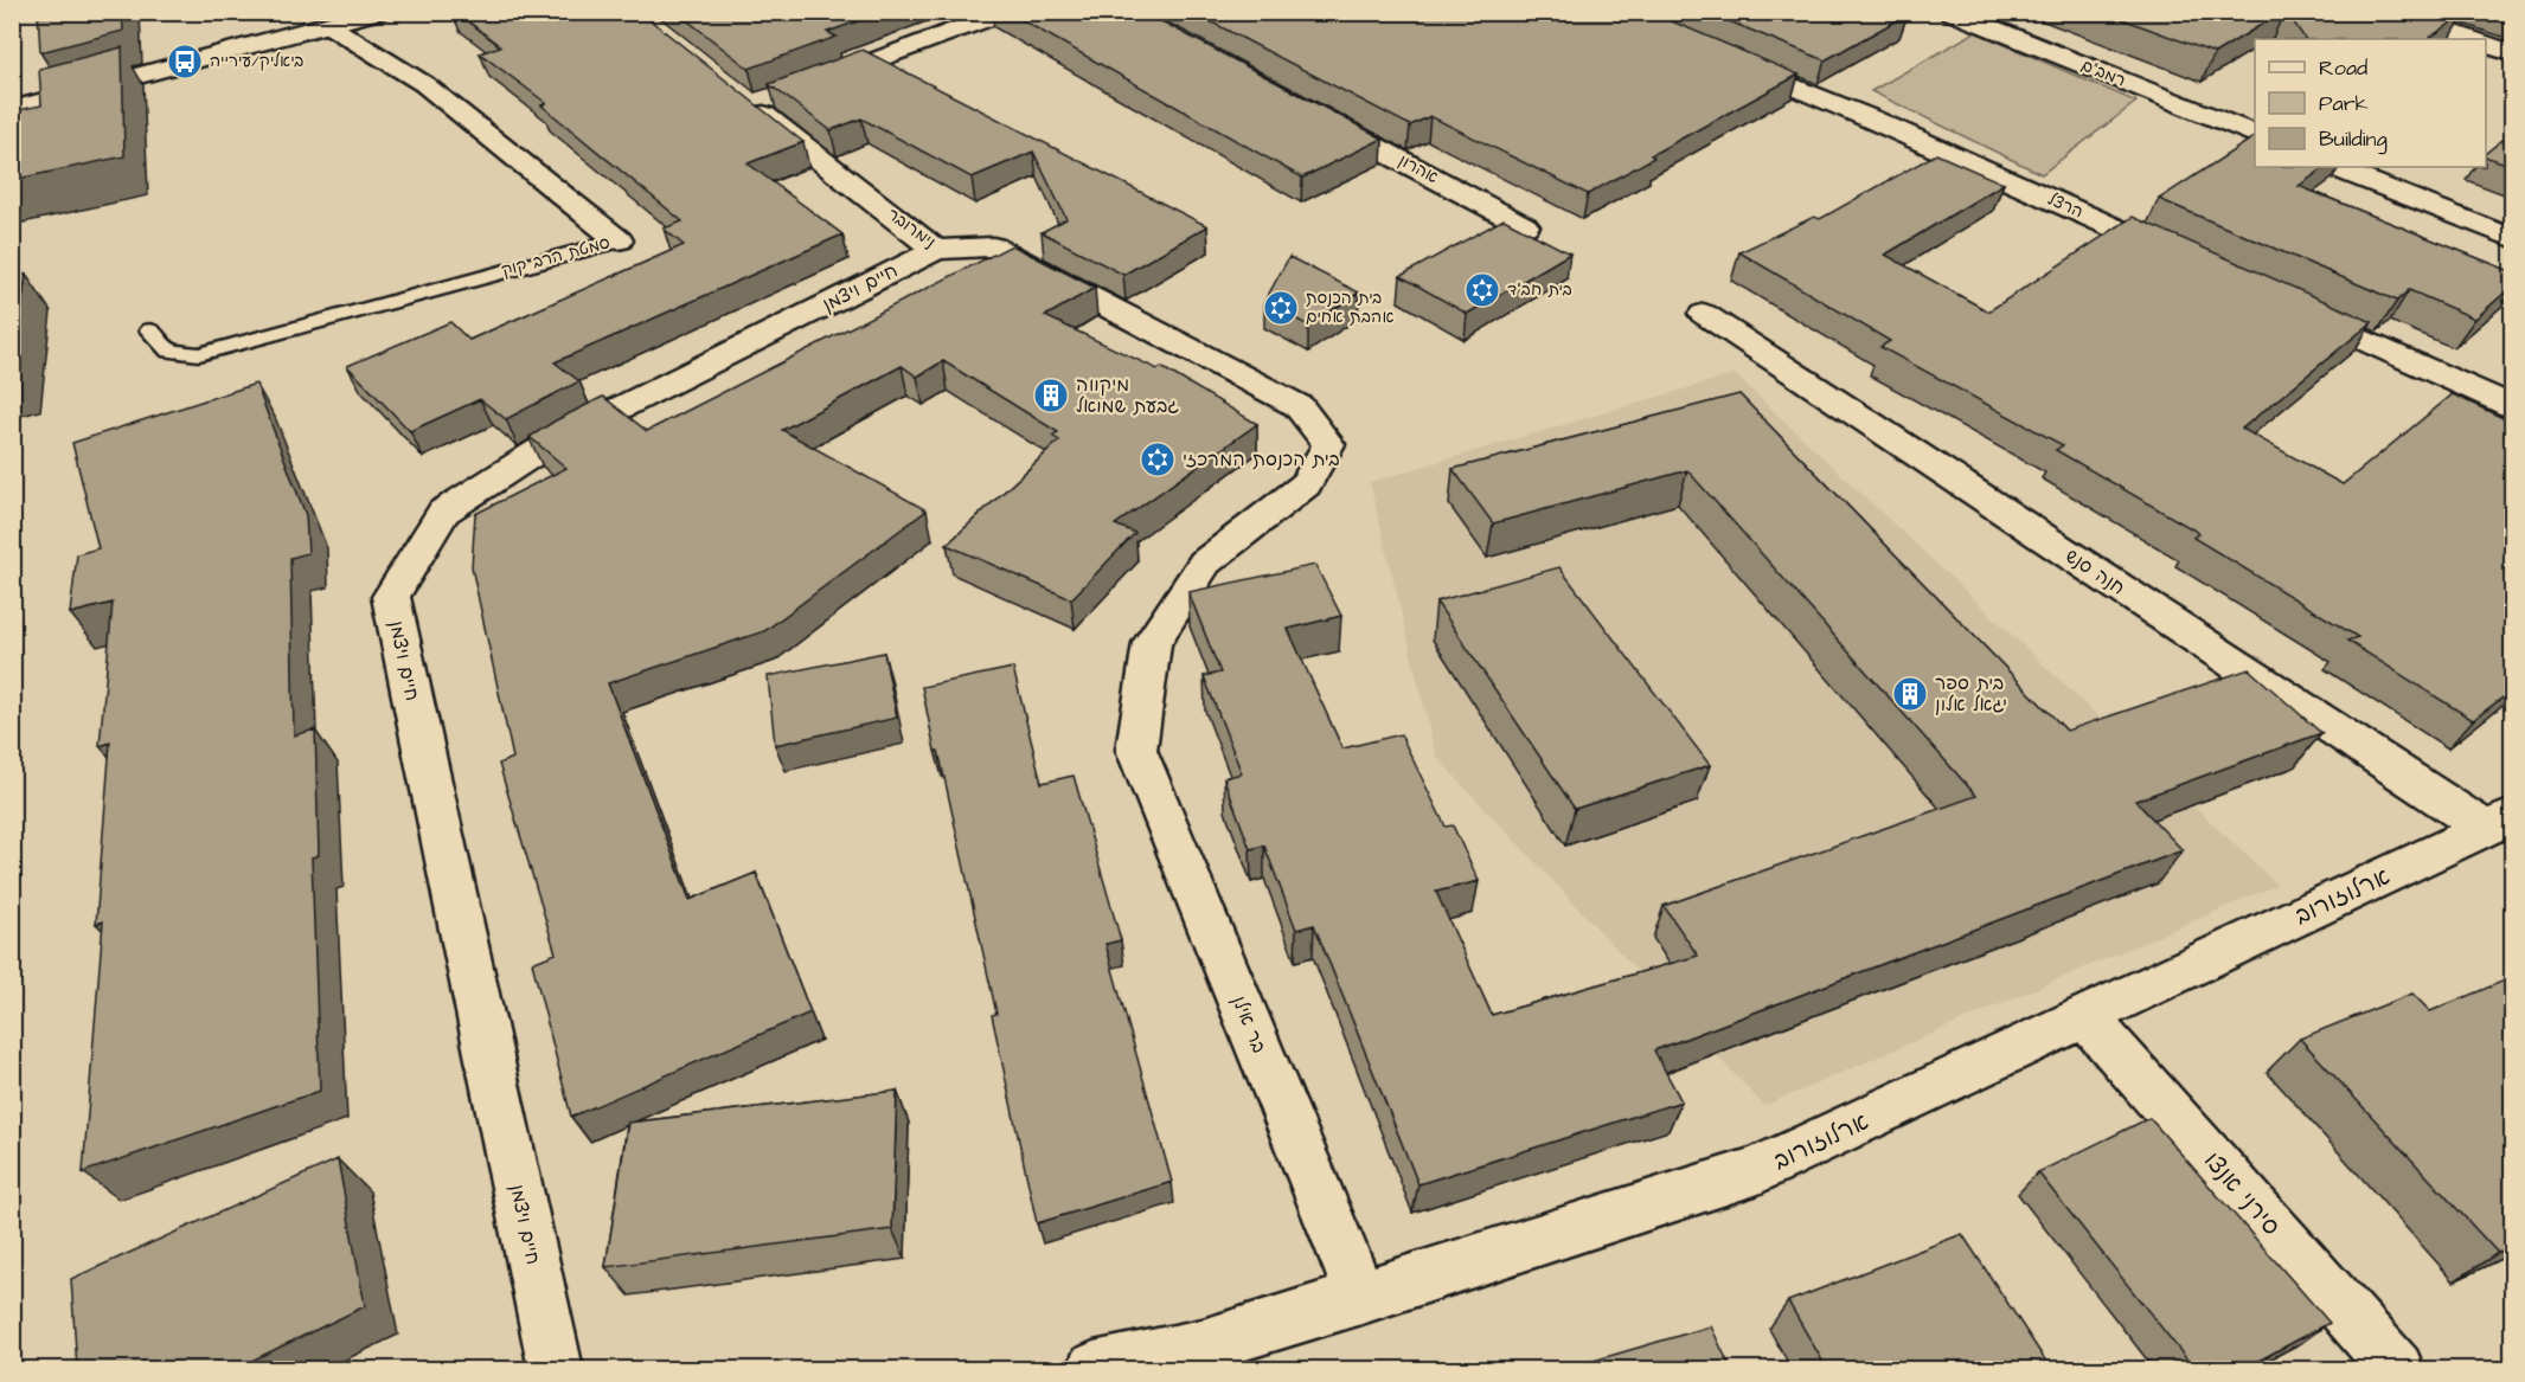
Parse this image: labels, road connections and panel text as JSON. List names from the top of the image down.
{
  "streets": {
    "street": [
      "רמב\"ם",
      "אהרון",
      "הרצל",
      "נימרובר",
      "סמטת הרב קוק",
      "חיים ויצמן",
      "חנה סנש",
      "ארלוזורוב",
      "בר אילן",
      "סירני אנצו"
    ]
  },
  "crossings": [
    ["נימרובר", "חיים ויצמן"],
    ["נימרובר", "בר אילן"],
    ["חנה סנש", "ארלוזורוב"],
    ["ארלוזורוב", "בר אילן"],
    ["ארלוזורוב", "סירני אנצו"]
  ],
  "places": {
    "bus stop": ["ביאליק/עירייה"],
    "synagogue": ["בית חב\"ד", "בית הכנסת אהבת אחים", "בית הכנסת המרכזי"],
    "building": ["מיקווה גבעת שמואל", "בית ספר יגאל אלון"]
  },
  "legend": ["Road", "Park", "Building"]
}
